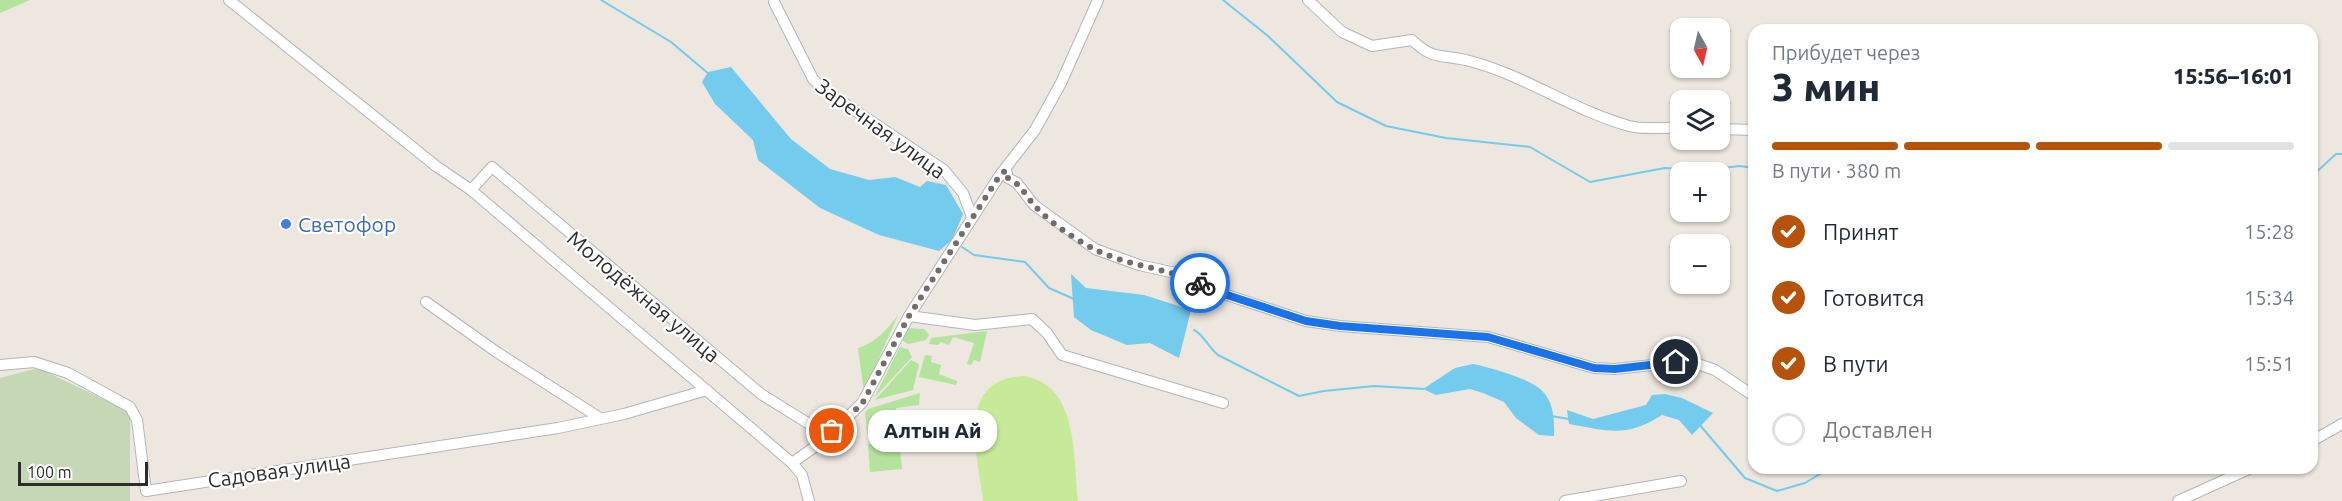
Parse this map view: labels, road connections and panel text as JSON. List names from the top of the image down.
{
  "streets": {
    "street": ["Заречная улица", "Молодёжная улица", "Садовая улица"]
  },
  "crossings": [
    ["Молодёжная улица", "Садовая улица"]
  ],
  "places": ["Светофор", "Алтын Ай"],
  "scale_bar": "100 m",
  "north": "bottom",
  "page": {
    "map_buttons": ["+", "−"],
    "heading": ["3 мин", "Прибудет через", "15:56–16:01"],
    "bar": "В пути · 380 m",
    "list": [
      ["Принят", "15:28"],
      ["Готовится", "15:34"],
      ["В пути", "15:51"],
      "Доставлен"
    ],
    "bubble": "Алтын Ай",
    "scale": "100 m"
  }
}
